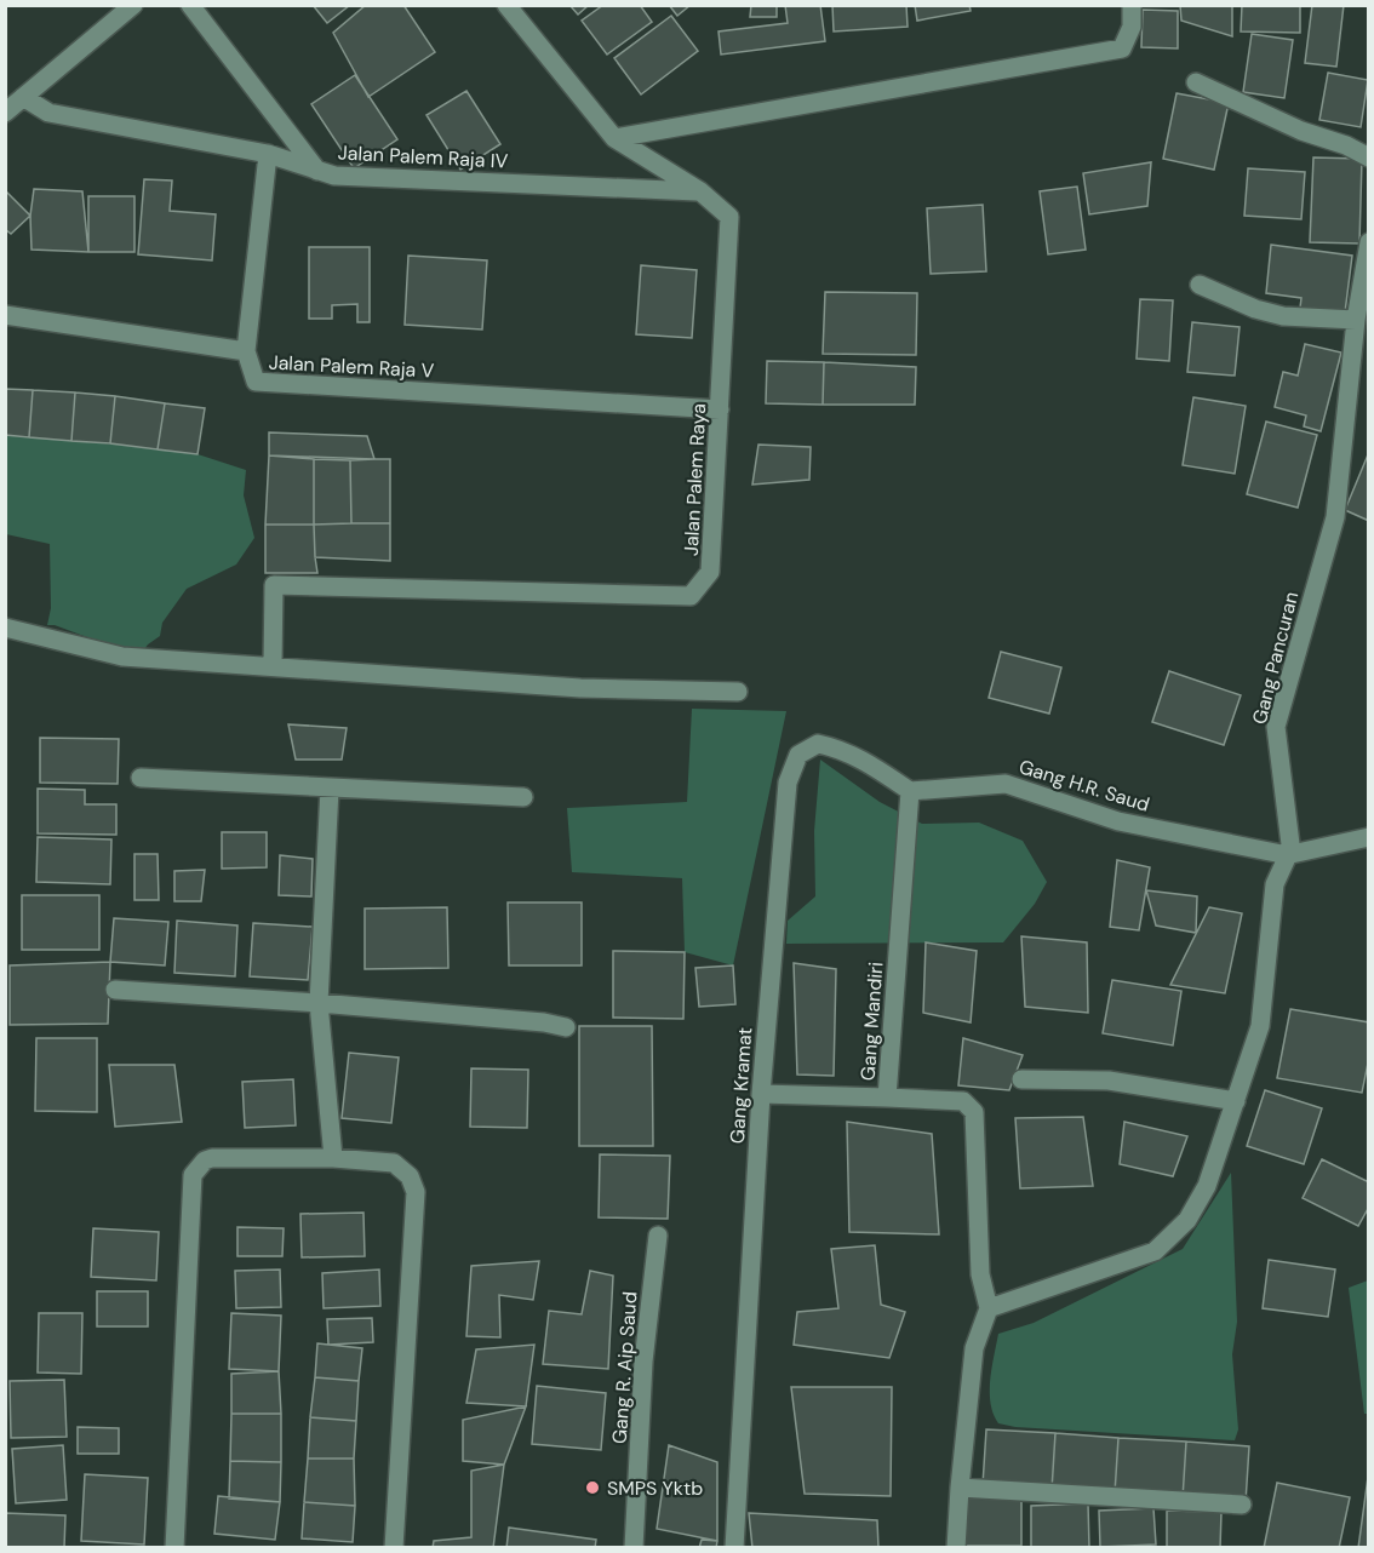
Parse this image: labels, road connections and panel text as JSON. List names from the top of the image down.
{
  "streets": {
    "street": [
      "Jalan Palem Raja IV",
      "Jalan Palem Raja V",
      "Jalan Palem Raya",
      "Gang Pancuran",
      "Gang H.R. Saud",
      "Gang Mandiri",
      "Gang Kramat",
      "Gang R. Aip Saud"
    ]
  },
  "crossings": [
    ["Jalan Palem Raja IV", "Jalan Palem Raya"],
    ["Jalan Palem Raja V", "Jalan Palem Raya"],
    ["Gang Pancuran", "Gang H.R. Saud"],
    ["Gang H.R. Saud", "Gang Mandiri"],
    ["Gang H.R. Saud", "Gang Kramat"],
    ["Gang Mandiri", "Gang Kramat"]
  ],
  "places": ["SMPS Yktb"]
}
